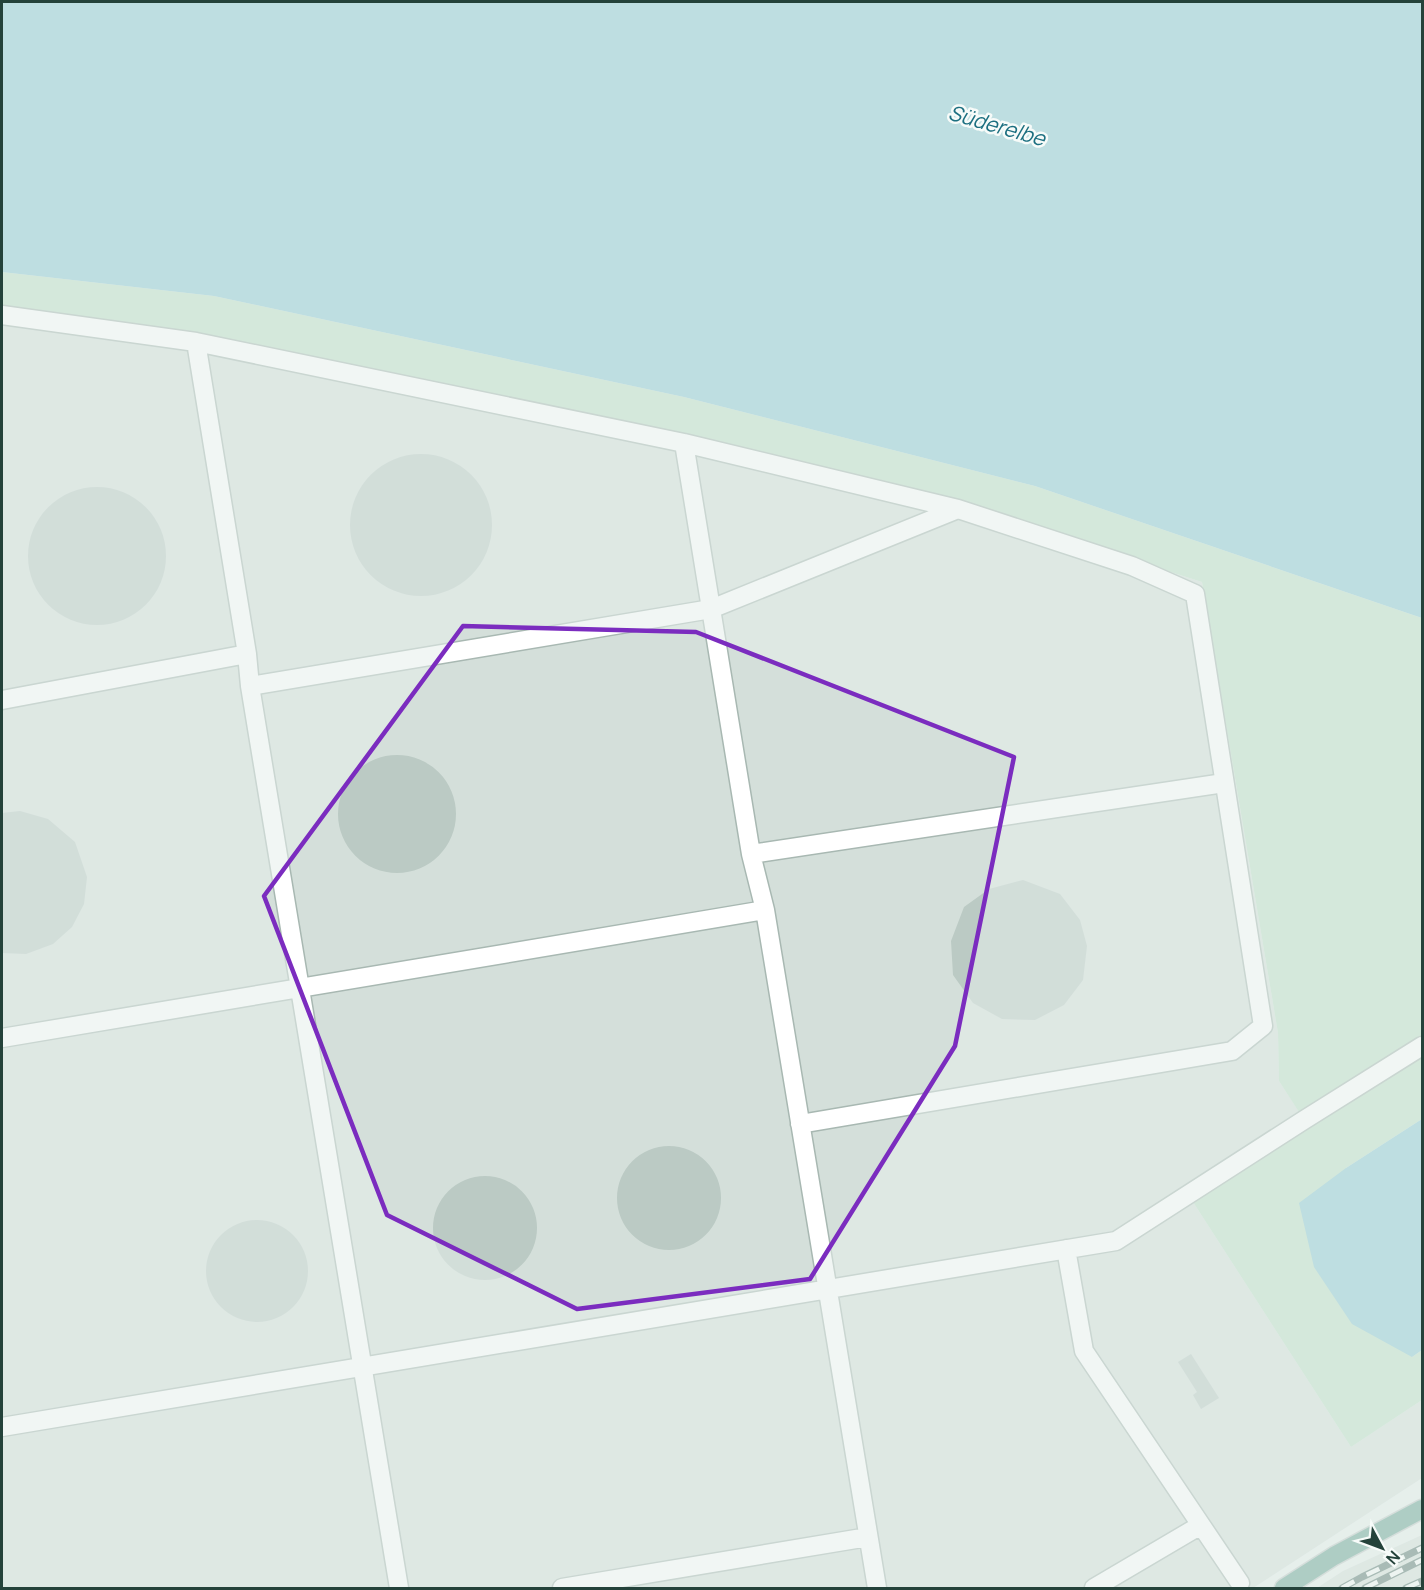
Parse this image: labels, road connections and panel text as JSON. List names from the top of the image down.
{
  "water": ["Süderelbe"],
  "north": "bottom right"
}
